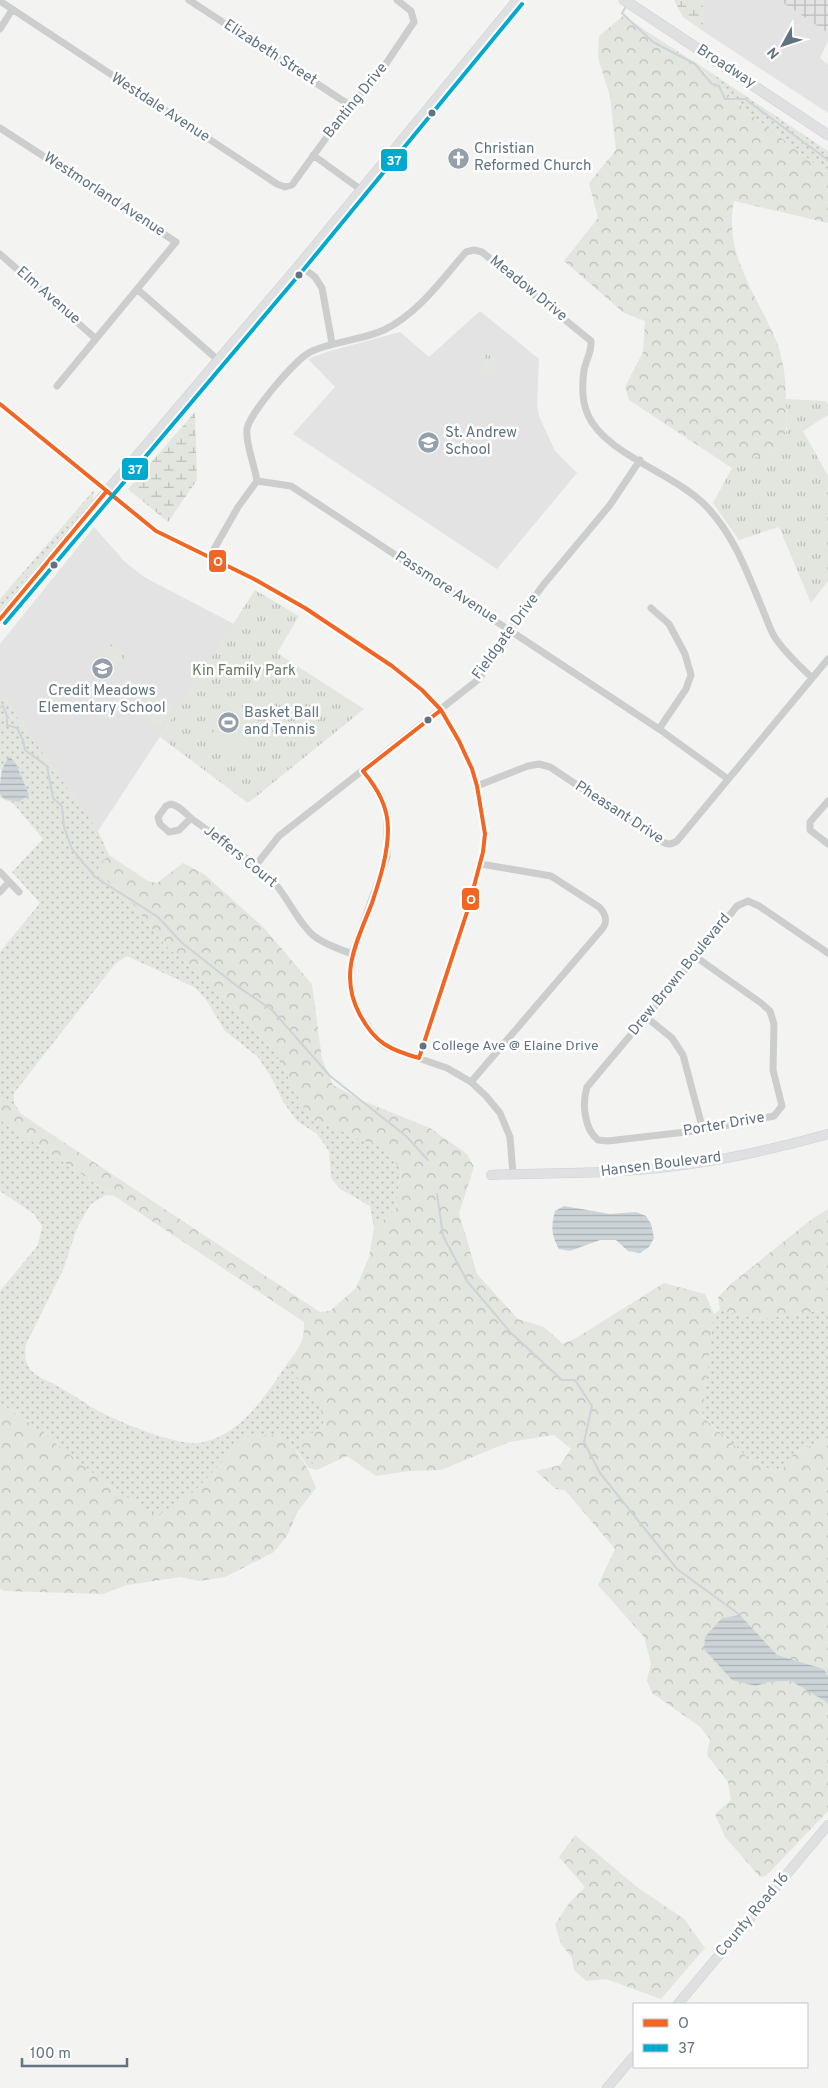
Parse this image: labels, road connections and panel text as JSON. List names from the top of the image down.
{
  "streets": {
    "main road": ["Broadway"],
    "street": [
      "Elizabeth Street",
      "Banting Drive",
      "Westdale Avenue",
      "Westmorland Avenue",
      "Meadow Drive",
      "Elm Avenue",
      "Passmore Avenue",
      "Fieldgate Drive",
      "Pheasant Drive",
      "Jeffers Court",
      "Drew Brown Boulevard",
      "Porter Drive",
      "Hansen Boulevard",
      "County Road 16"
    ]
  },
  "crossings": [
    ["Elizabeth Street", "Banting Drive"],
    ["Banting Drive", "Westdale Avenue"],
    ["Westmorland Avenue", "Elm Avenue"],
    ["Meadow Drive", "Passmore Avenue"],
    ["Meadow Drive", "Fieldgate Drive"],
    ["Meadow Drive", "Pheasant Drive"],
    ["Passmore Avenue", "Fieldgate Drive"],
    ["Passmore Avenue", "Pheasant Drive"],
    ["Fieldgate Drive", "Jeffers Court"],
    ["Drew Brown Boulevard", "Porter Drive"]
  ],
  "parks": ["Kin Family Park"],
  "places": {
    "church": ["Christian Reformed Church"],
    "school or university": ["St. Andrew School", "Credit Meadows Elementary School"],
    "sports": ["Basket Ball and Tennis"],
    "other": ["College Ave @ Elaine Drive"]
  },
  "lines": ["transit line 37", "transit line O"],
  "legend": ["O", "37"],
  "scale_bar": "100 m",
  "north": "bottom left"
}
